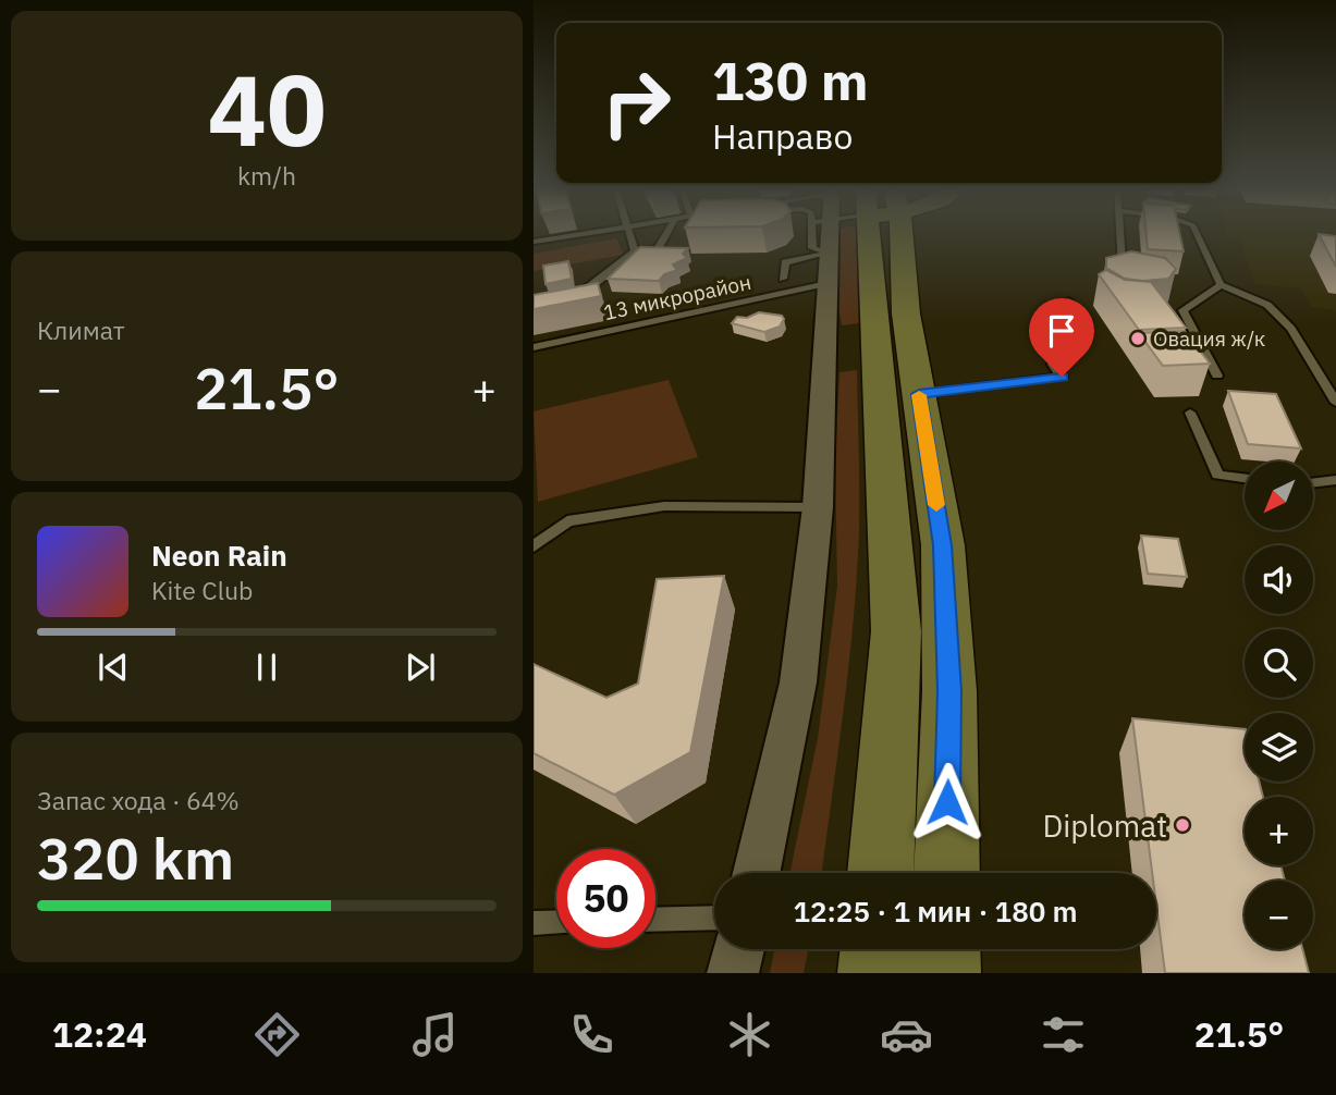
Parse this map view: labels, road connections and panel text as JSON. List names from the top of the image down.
{
  "streets": {
    "lane": ["13 микрорайон"]
  },
  "places": ["Овация ж/к", "Diplomat"],
  "north": "bottom left",
  "page": {
    "tile": [
      ["40", "km/h"],
      "Климат",
      ["Запас хода · 64%", "320 km"]
    ],
    "turn": ["130 m", "Направо"],
    "heat": ["−", "21.5°", "+"],
    "map_buttons": ["+", "−"],
    "song": ["Neon Rain", "Kite Club"],
    "limit": "50",
    "trip": "12:25 · 1 мин · 180 m",
    "tabs": ["12:24", "21.5°"]
  }
}
